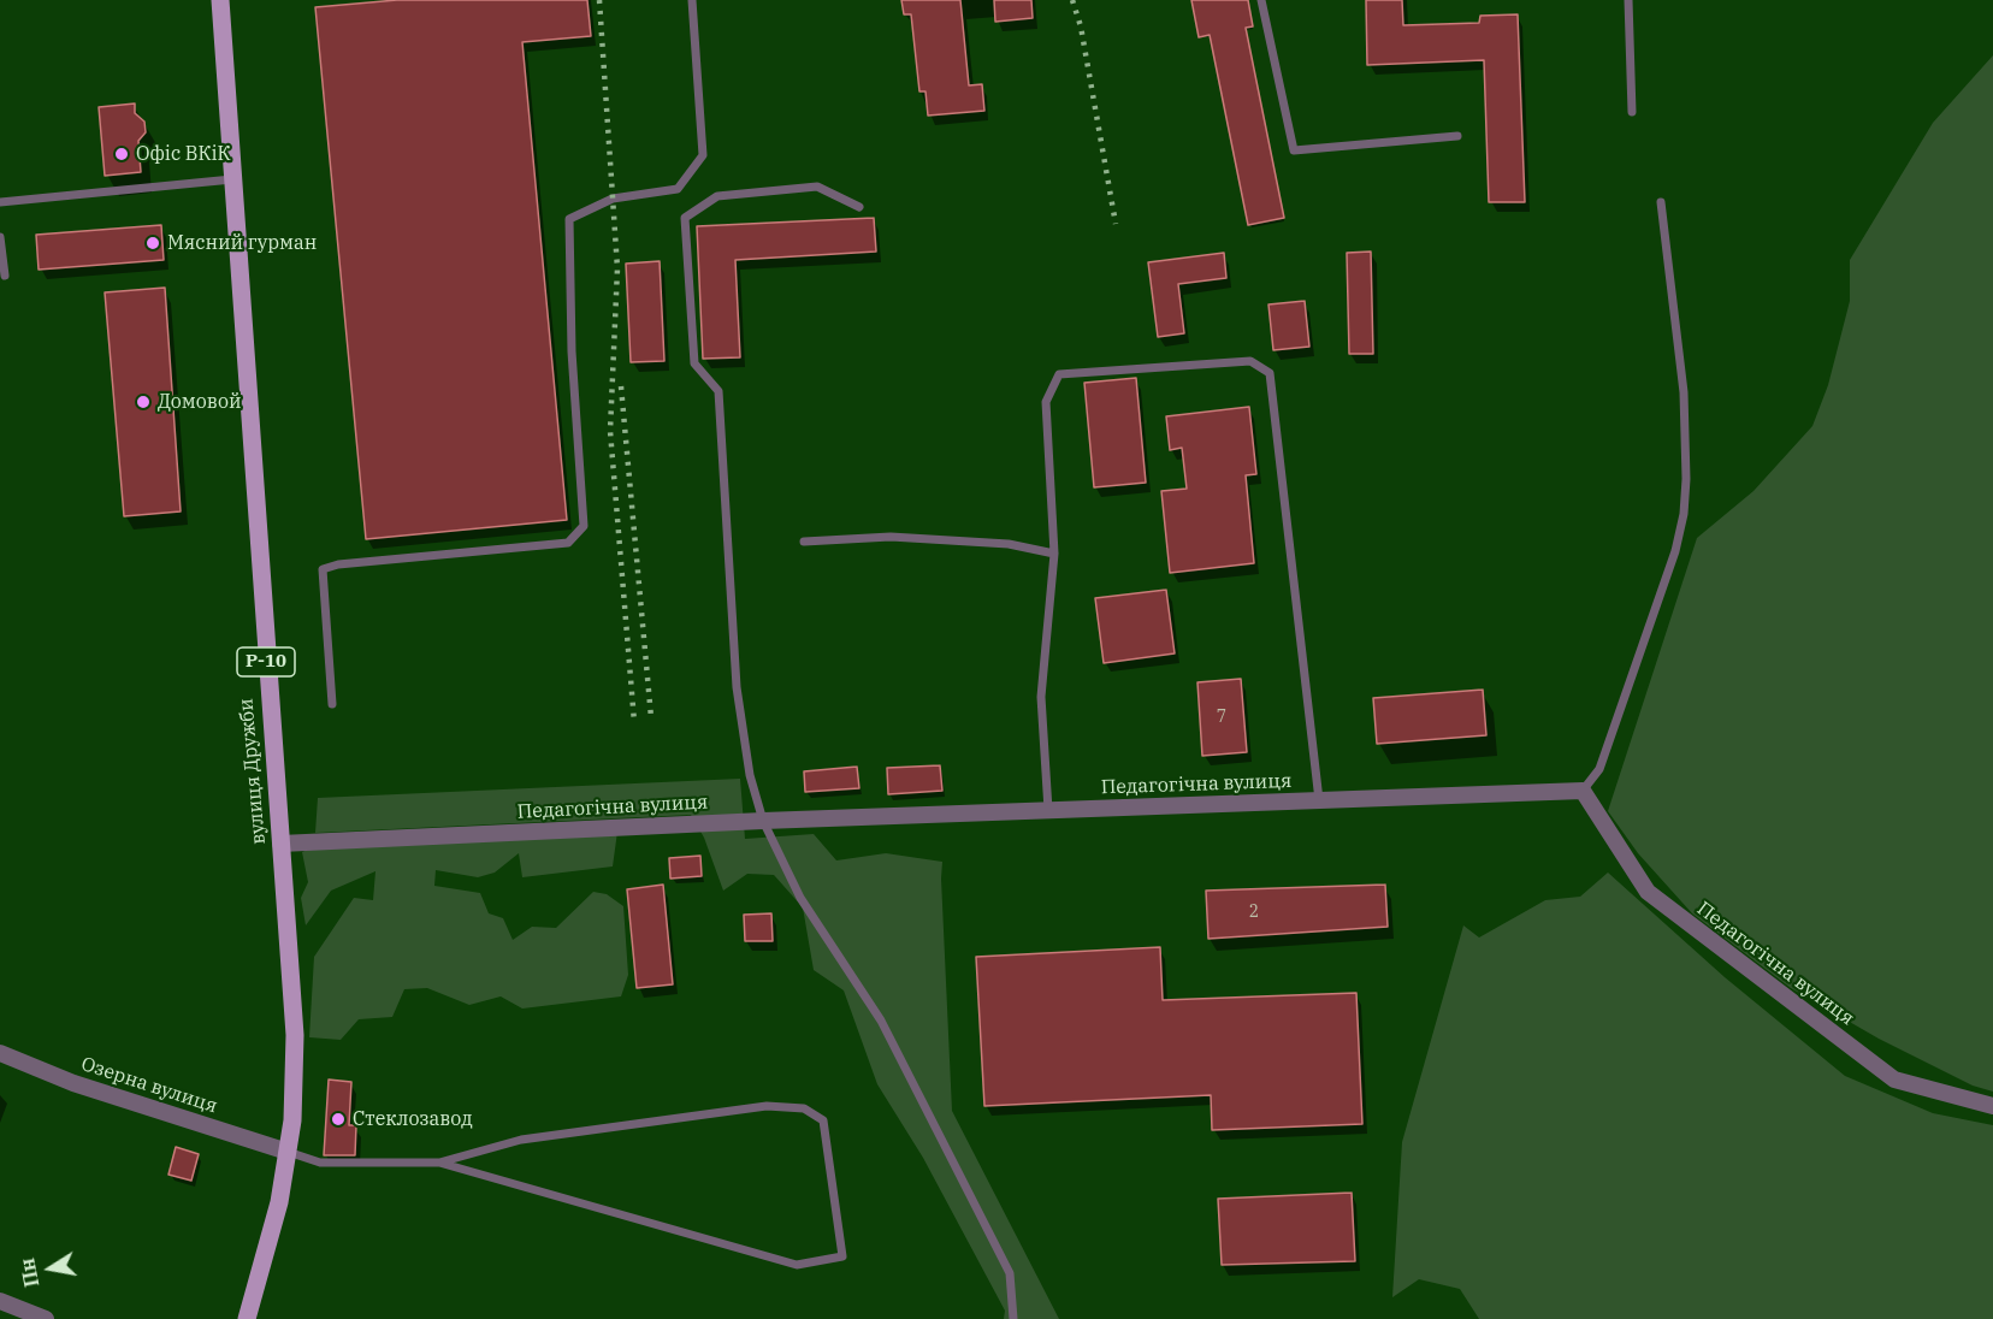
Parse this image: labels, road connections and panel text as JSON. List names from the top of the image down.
{
  "streets": {
    "main road": ["Р-10", "вулиця Дружби"],
    "street": ["Педагогічна вулиця", "Озерна вулиця"]
  },
  "crossings": [
    ["вулиця Дружби", "Педагогічна вулиця"],
    ["вулиця Дружби", "Озерна вулиця"]
  ],
  "places": [
    "Офіс ВКіК",
    "Мясний гурман",
    "Домовой",
    "Стеклозавод"
  ],
  "house_numbers": ["7", "2"],
  "north": "left"
}
